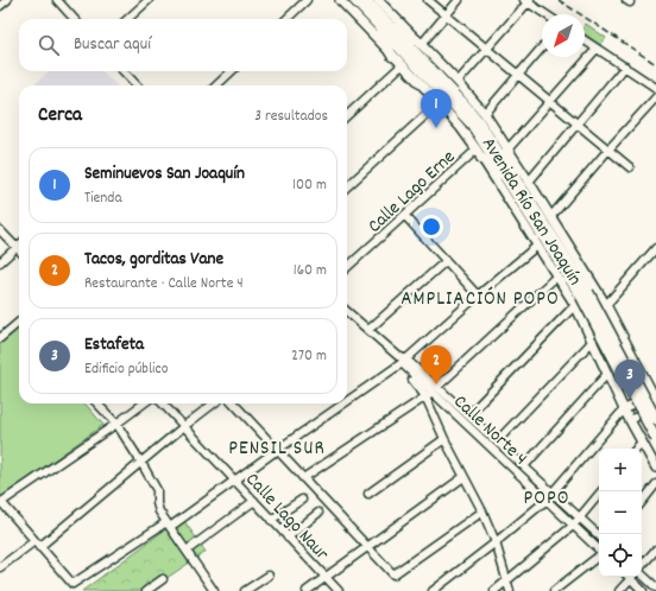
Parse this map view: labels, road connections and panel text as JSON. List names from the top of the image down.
{
  "streets": {
    "highway": ["Avenida Río San Joaquín"],
    "street": ["Calle Lago Erne", "Calle Norte 4", "Calle Lago Naur"]
  },
  "crossings": [
    ["Calle Lago Erne", "Avenida Río San Joaquín"]
  ],
  "districts": ["AMPLIACIÓN POPO", "PENSIL SUR", "POPO"],
  "north": "bottom left",
  "page": {
    "search": "Buscar aquí",
    "heading": ["Cerca", "3 resultados"],
    "pins": ["1", "2", "3"],
    "list": [
      {
        "mark": "1",
        "name": "Seminuevos San Joaquín",
        "note": "Tienda",
        "value": "100 m"
      },
      {
        "mark": "2",
        "name": "Tacos, gorditas Vane",
        "note": "Restaurante · Calle Norte 4",
        "value": "160 m"
      },
      {
        "mark": "3",
        "name": "Estafeta",
        "note": "Edificio público",
        "value": "270 m"
      }
    ],
    "map_buttons": ["+", "−"]
  }
}
